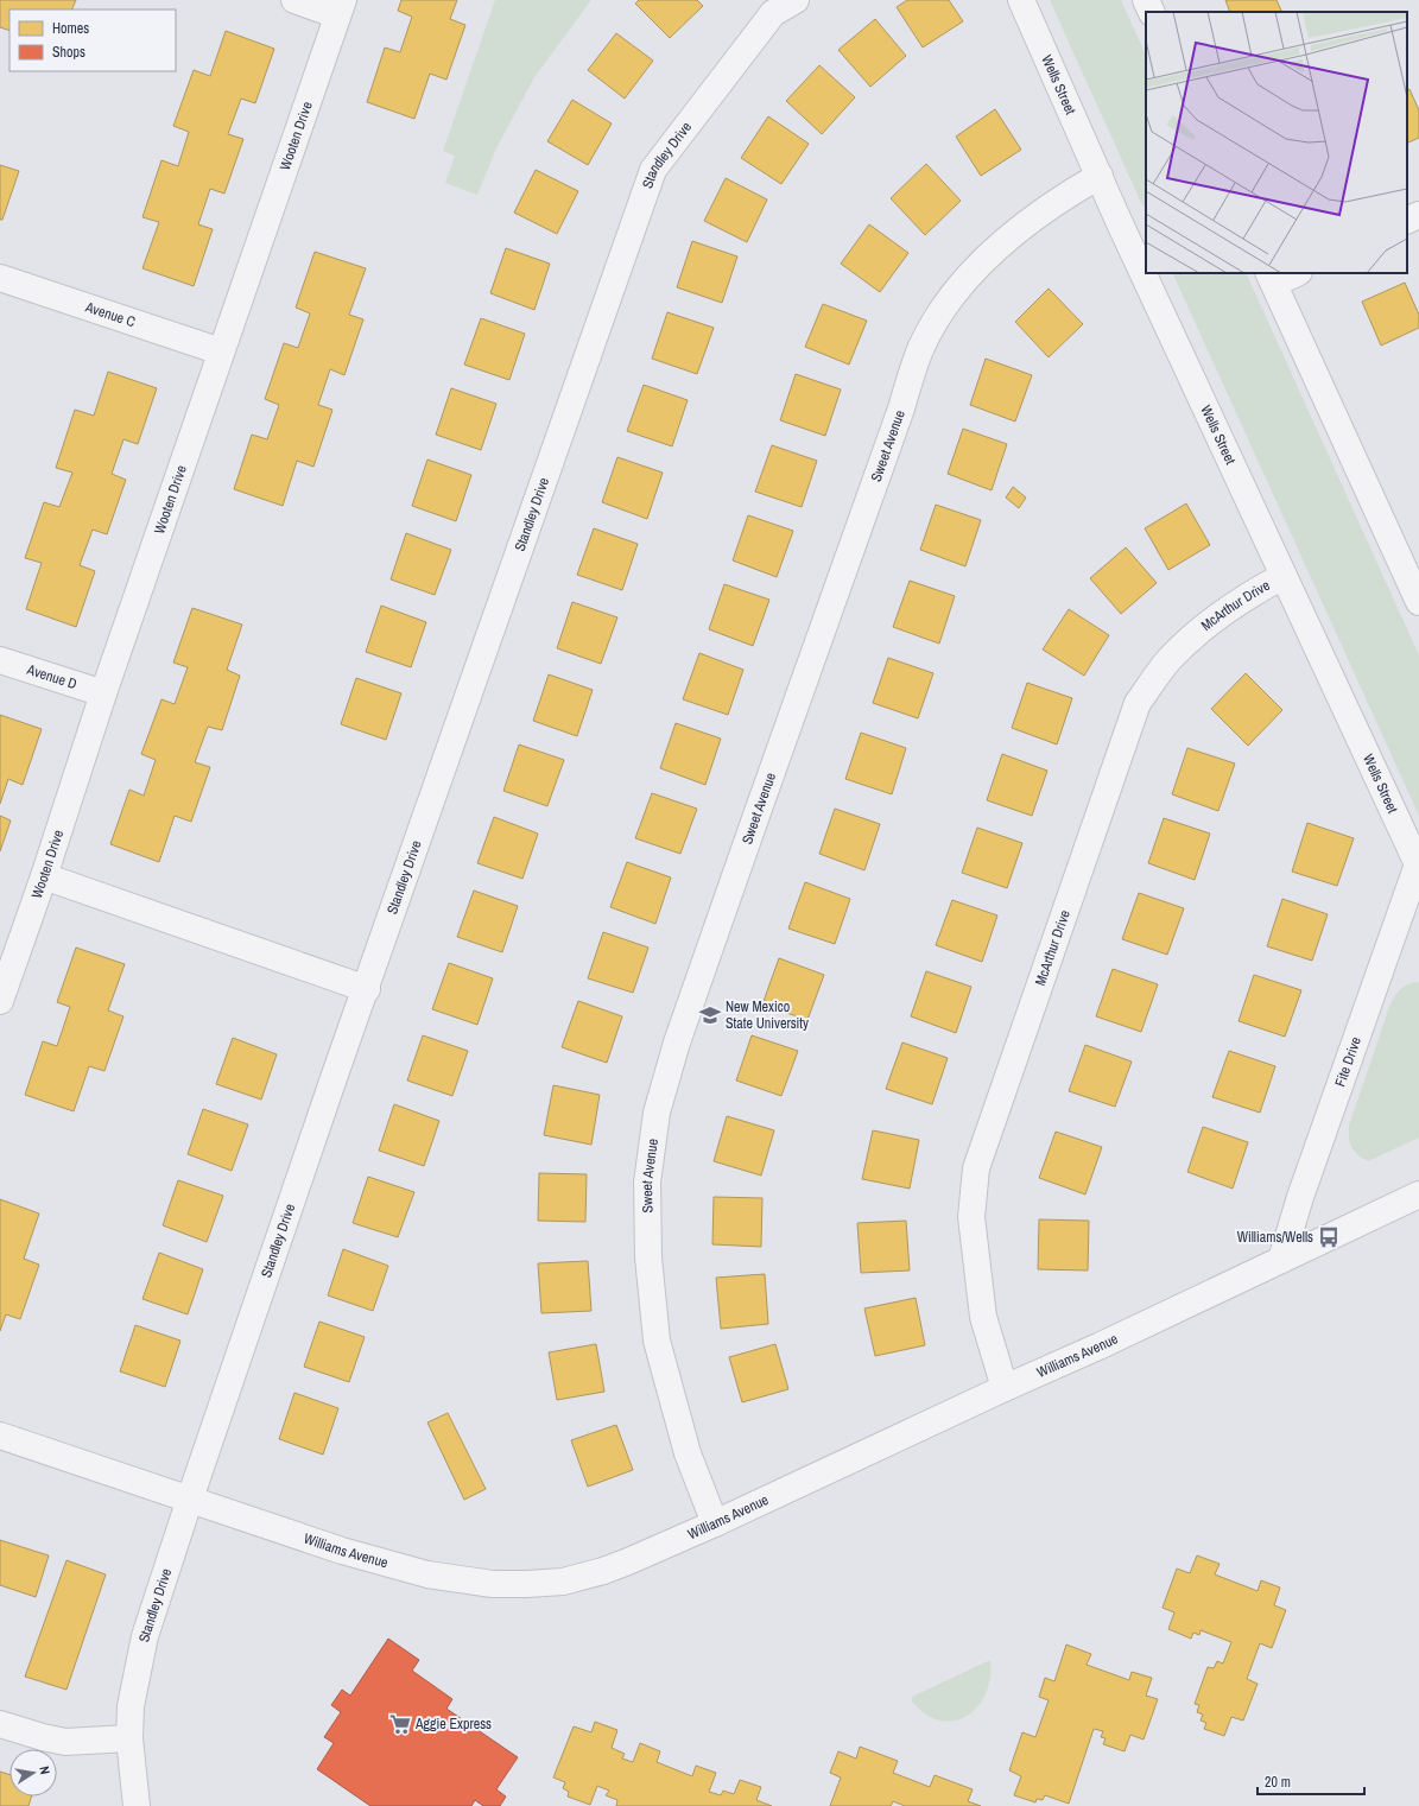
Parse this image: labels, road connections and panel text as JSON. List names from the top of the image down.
{
  "streets": {
    "street": [
      "Wells Street",
      "Wooten Drive",
      "Standley Drive",
      "Avenue C",
      "Sweet Avenue",
      "McArthur Drive",
      "Avenue D",
      "Fite Drive",
      "Williams Avenue"
    ]
  },
  "crossings": [
    ["Wells Street", "Sweet Avenue"],
    ["Wells Street", "McArthur Drive"],
    ["Wells Street", "Fite Drive"],
    ["Wooten Drive", "Avenue C"],
    ["Wooten Drive", "Avenue D"],
    ["Standley Drive", "Williams Avenue"],
    ["Sweet Avenue", "Williams Avenue"],
    ["McArthur Drive", "Williams Avenue"],
    ["Fite Drive", "Williams Avenue"]
  ],
  "places": {
    "school or university": ["New Mexico State University"],
    "bus stop": ["Williams/Wells"],
    "supermarket": ["Aggie Express"]
  },
  "legend": ["Homes", "Shops"],
  "scale_bar": "20 m",
  "north": "right"
}
